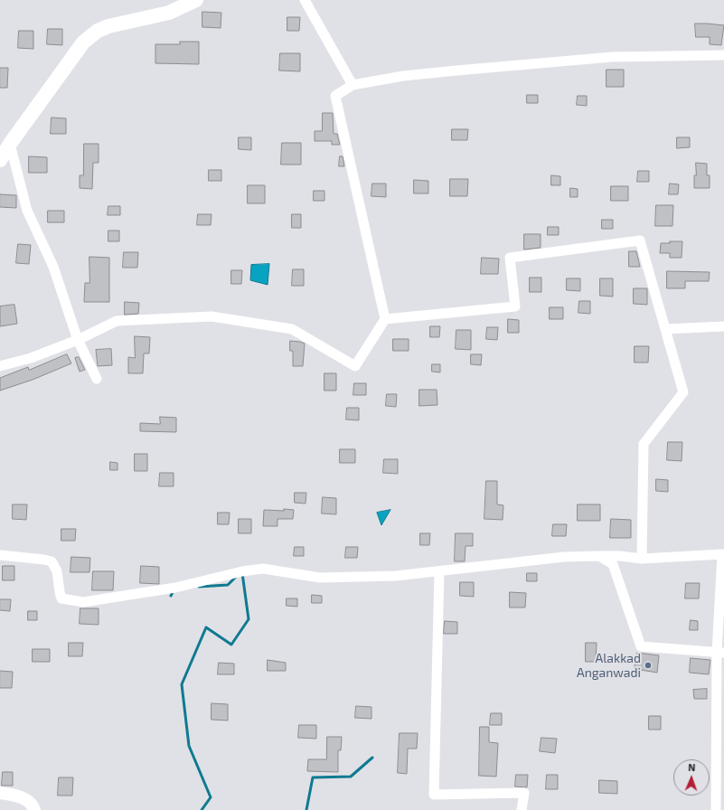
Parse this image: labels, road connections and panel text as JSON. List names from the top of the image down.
{
  "places": ["Alakkad Anganwadi"],
  "north": "top"
}
